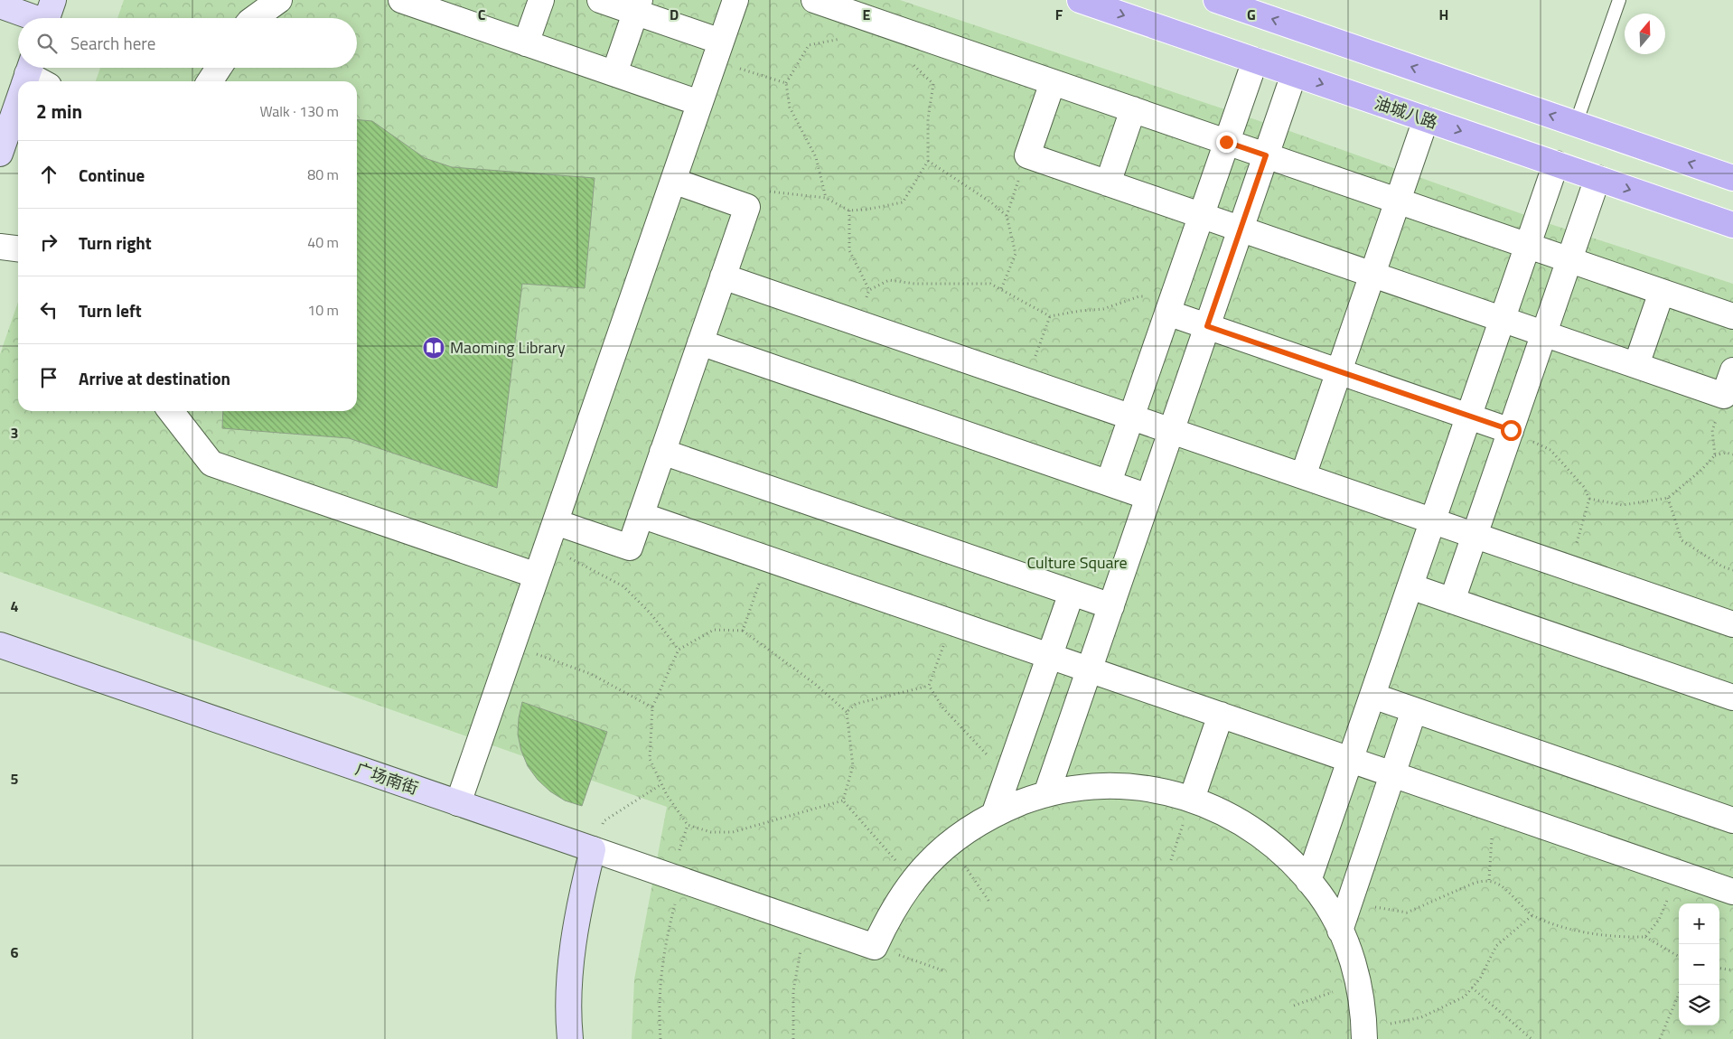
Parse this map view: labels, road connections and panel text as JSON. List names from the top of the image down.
{
  "streets": {
    "main road": ["油城八路"],
    "street": ["广场南街"]
  },
  "parks": ["Culture Square"],
  "places": {
    "library": ["Maoming Library"]
  },
  "north": "top",
  "page": {
    "search": "Search here",
    "heading": ["2 min", "Walk · 130 m"],
    "list": [
      ["Continue", "80 m"],
      ["Turn right", "40 m"],
      ["Turn left", "10 m"],
      "Arrive at destination"
    ],
    "map_buttons": ["+", "−"]
  },
  "grid": {
    "columns": [
      "C",
      "D",
      "E",
      "F",
      "G",
      "H"
    ],
    "rows": [
      "3",
      "4",
      "5",
      "6"
    ]
  }
}
